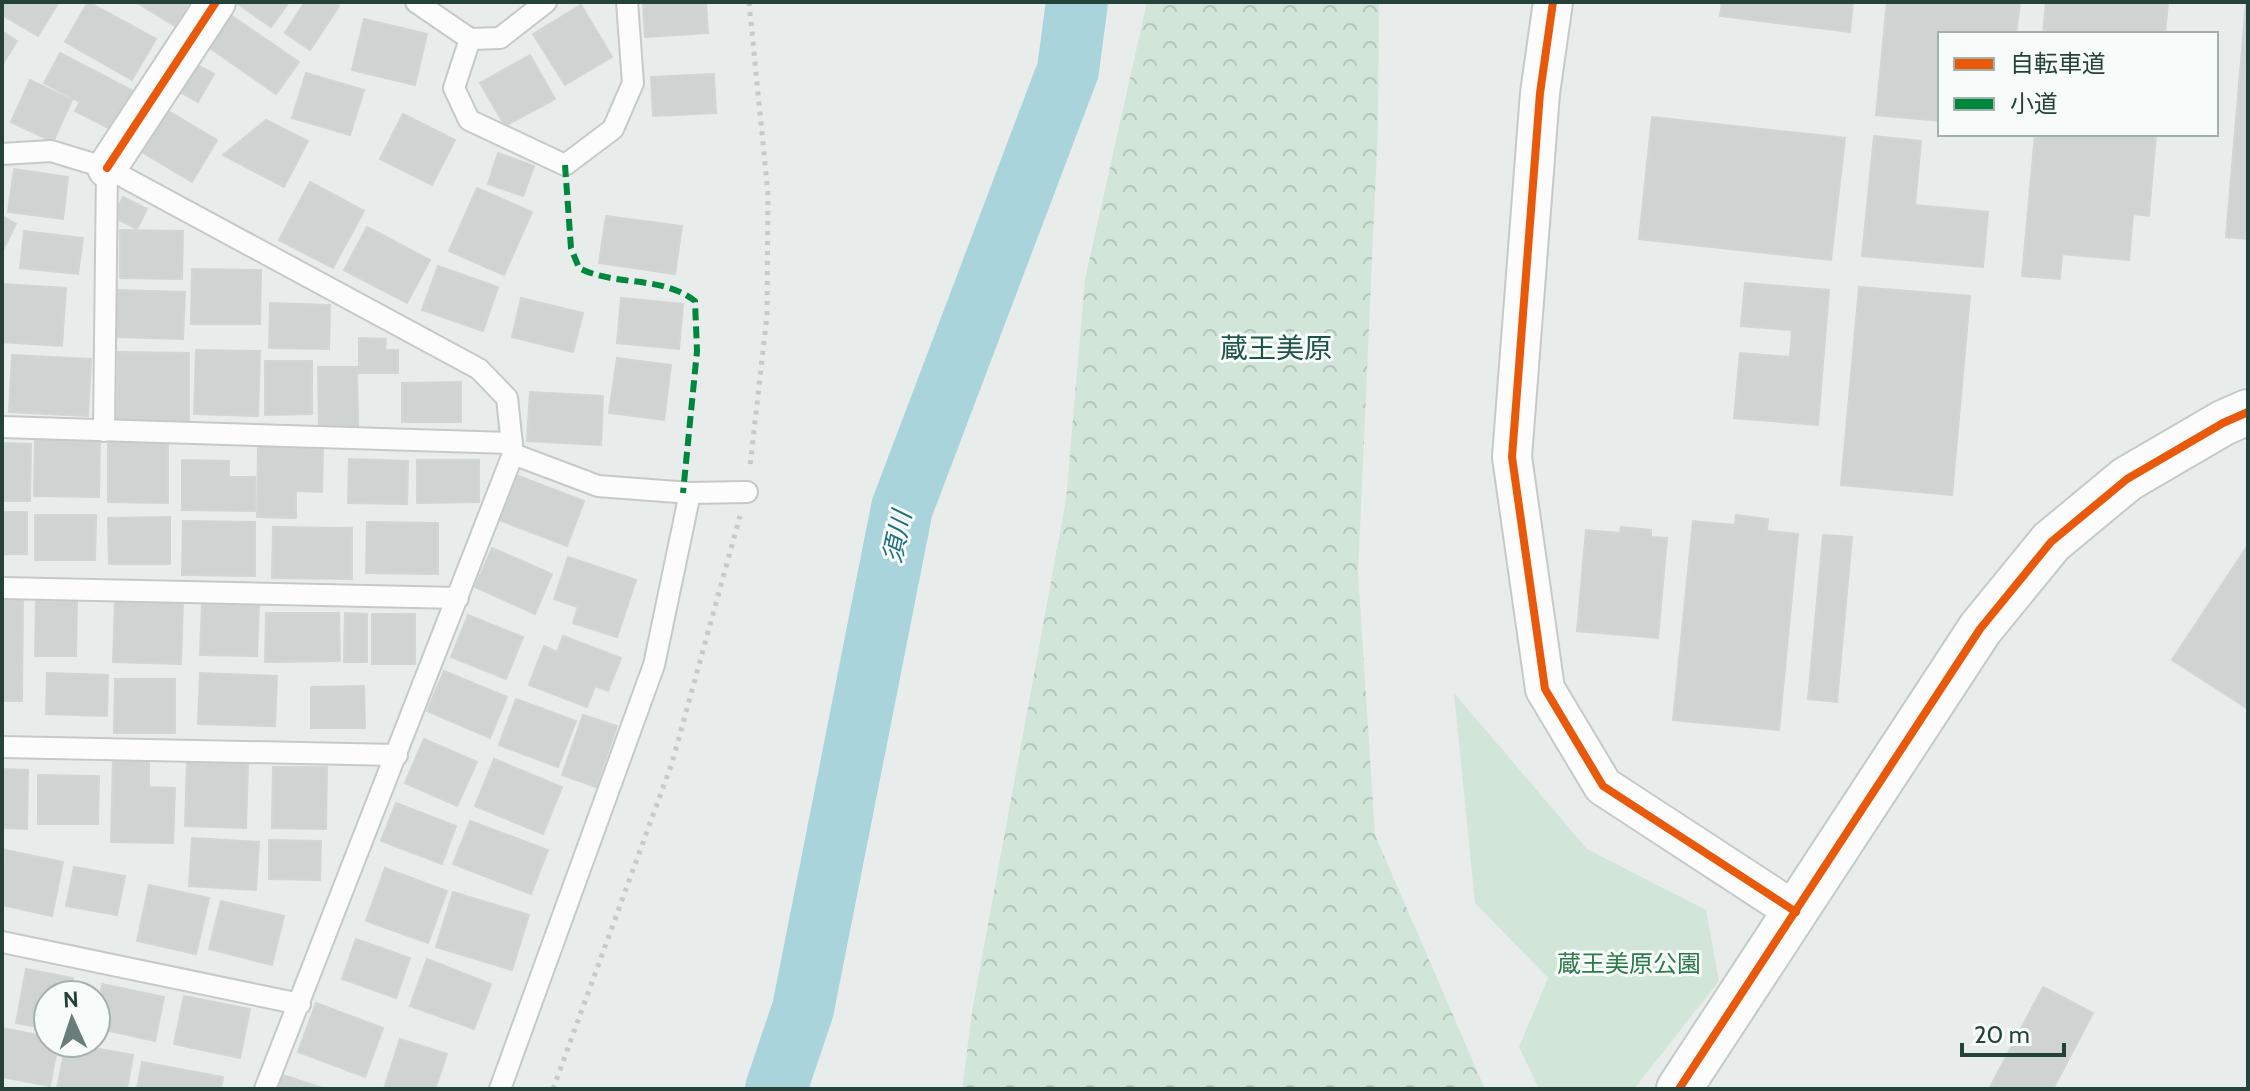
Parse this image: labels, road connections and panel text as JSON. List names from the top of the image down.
{
  "districts": ["蔵王美原"],
  "water": ["須川"],
  "parks": ["蔵王美原公園"],
  "legend": ["自転車道", "小道"],
  "scale_bar": "20 m",
  "north": "top"
}
